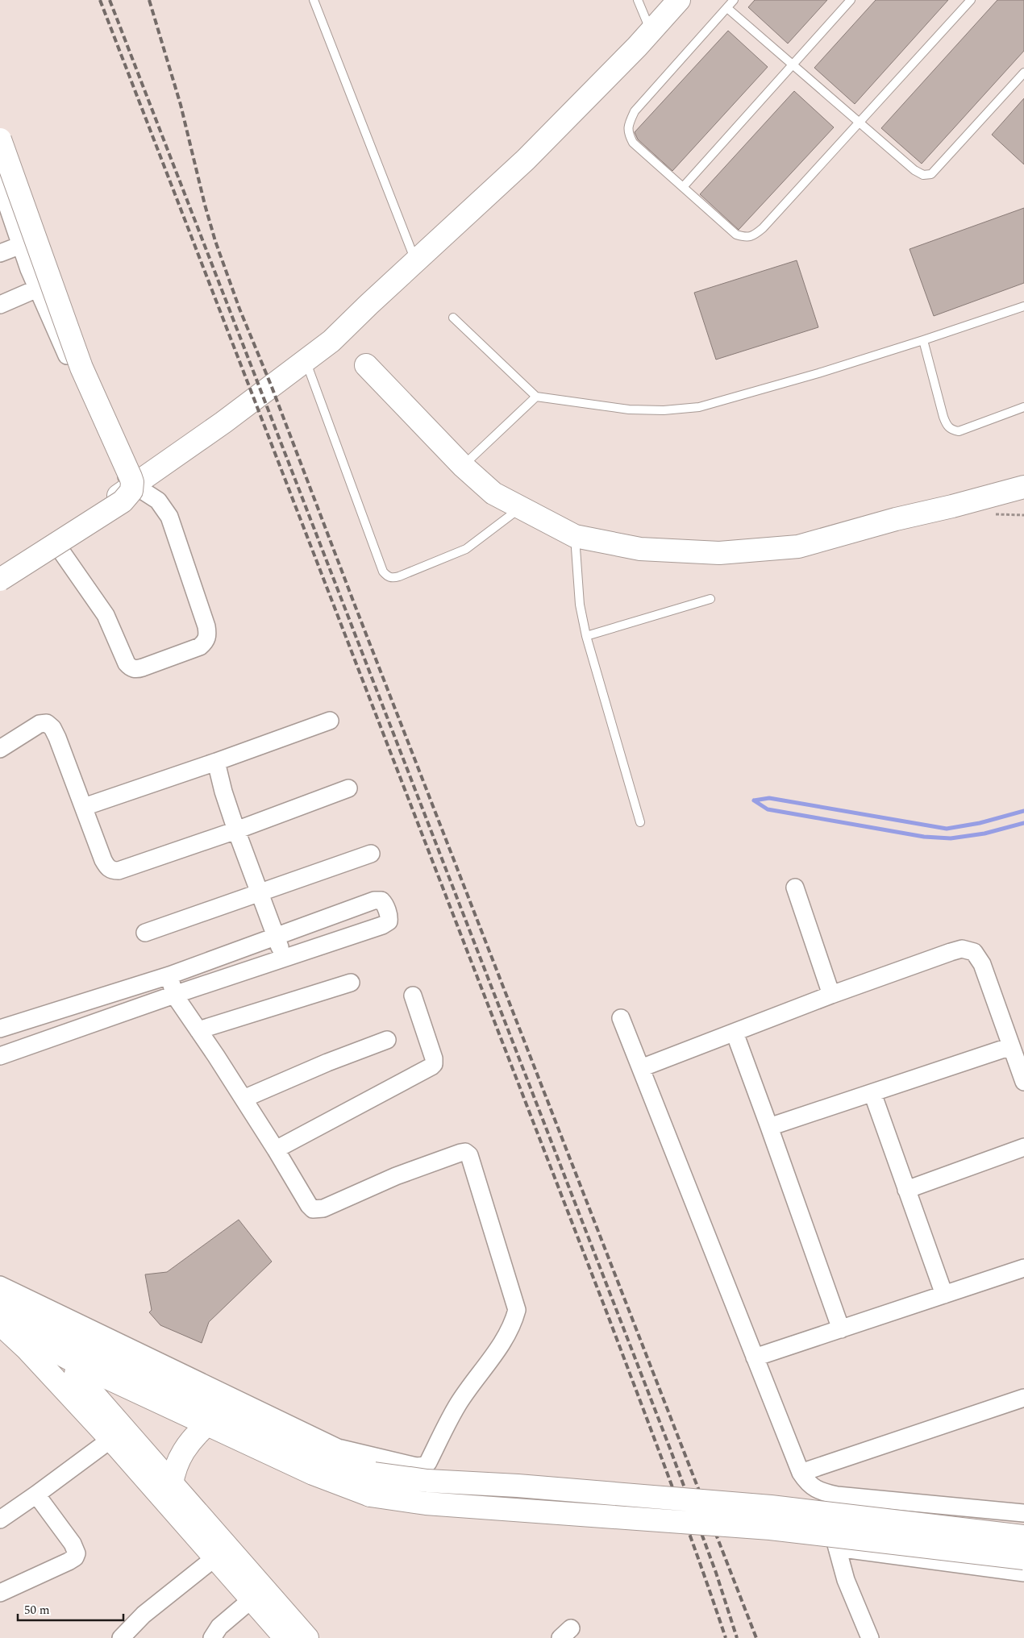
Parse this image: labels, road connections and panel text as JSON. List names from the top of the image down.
{
  "scale_bar": "50 m"
}
